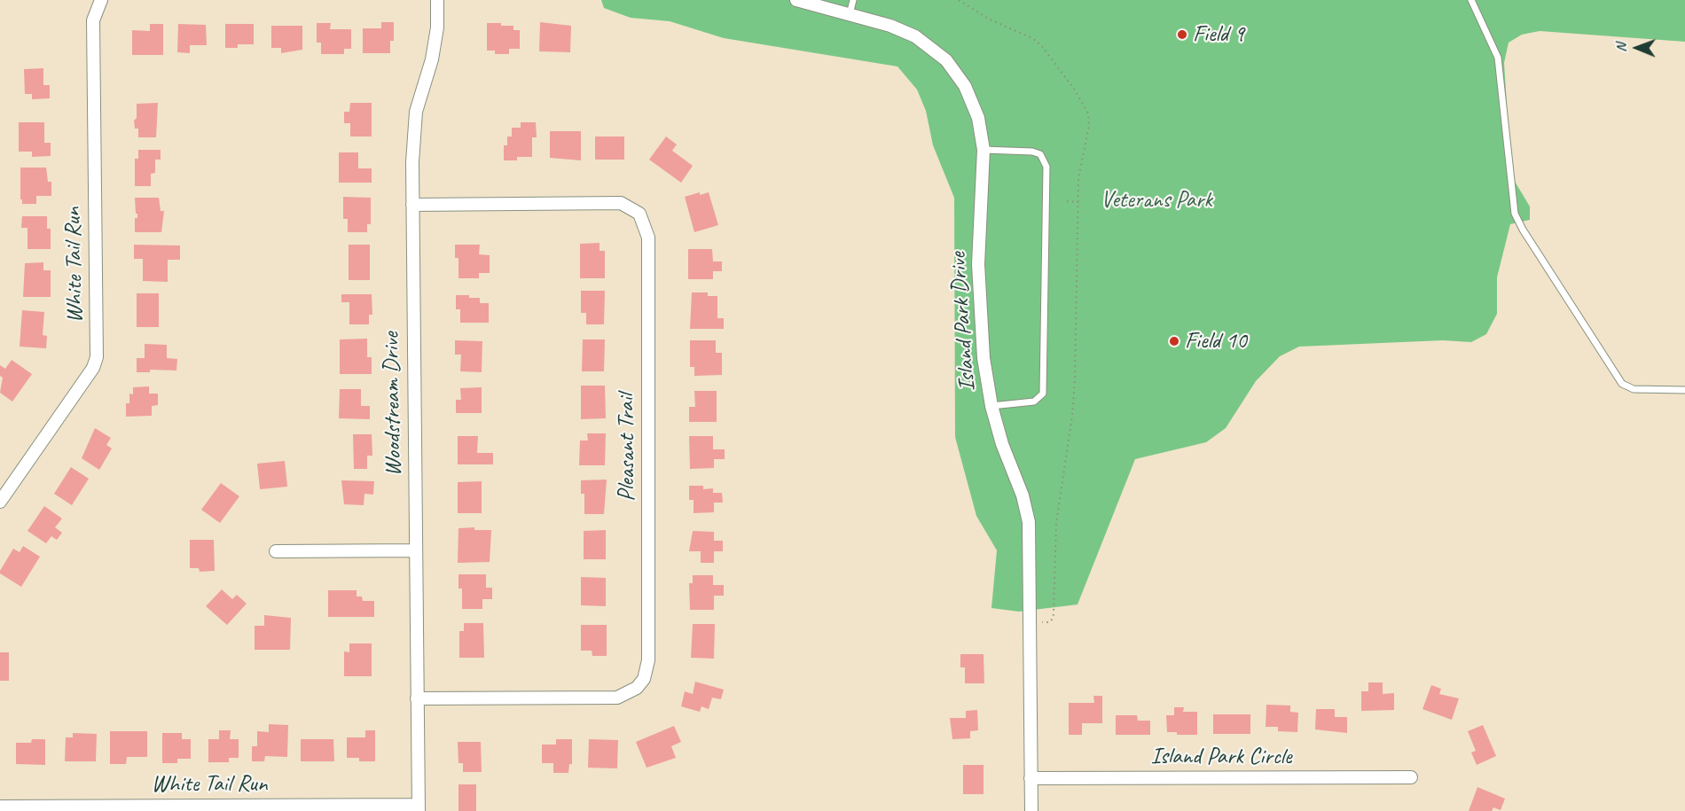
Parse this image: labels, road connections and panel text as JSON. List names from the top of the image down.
{
  "streets": {
    "street": [
      "White Tail Run",
      "Island Park Drive",
      "Woodstream Drive",
      "Pleasant Trail",
      "Island Park Circle"
    ]
  },
  "crossings": [
    ["White Tail Run", "Woodstream Drive"],
    ["Island Park Drive", "Island Park Circle"],
    ["Woodstream Drive", "Pleasant Trail"]
  ],
  "parks": ["Veterans Park"],
  "places": ["Field 9", "Field 10"],
  "north": "left"
}
